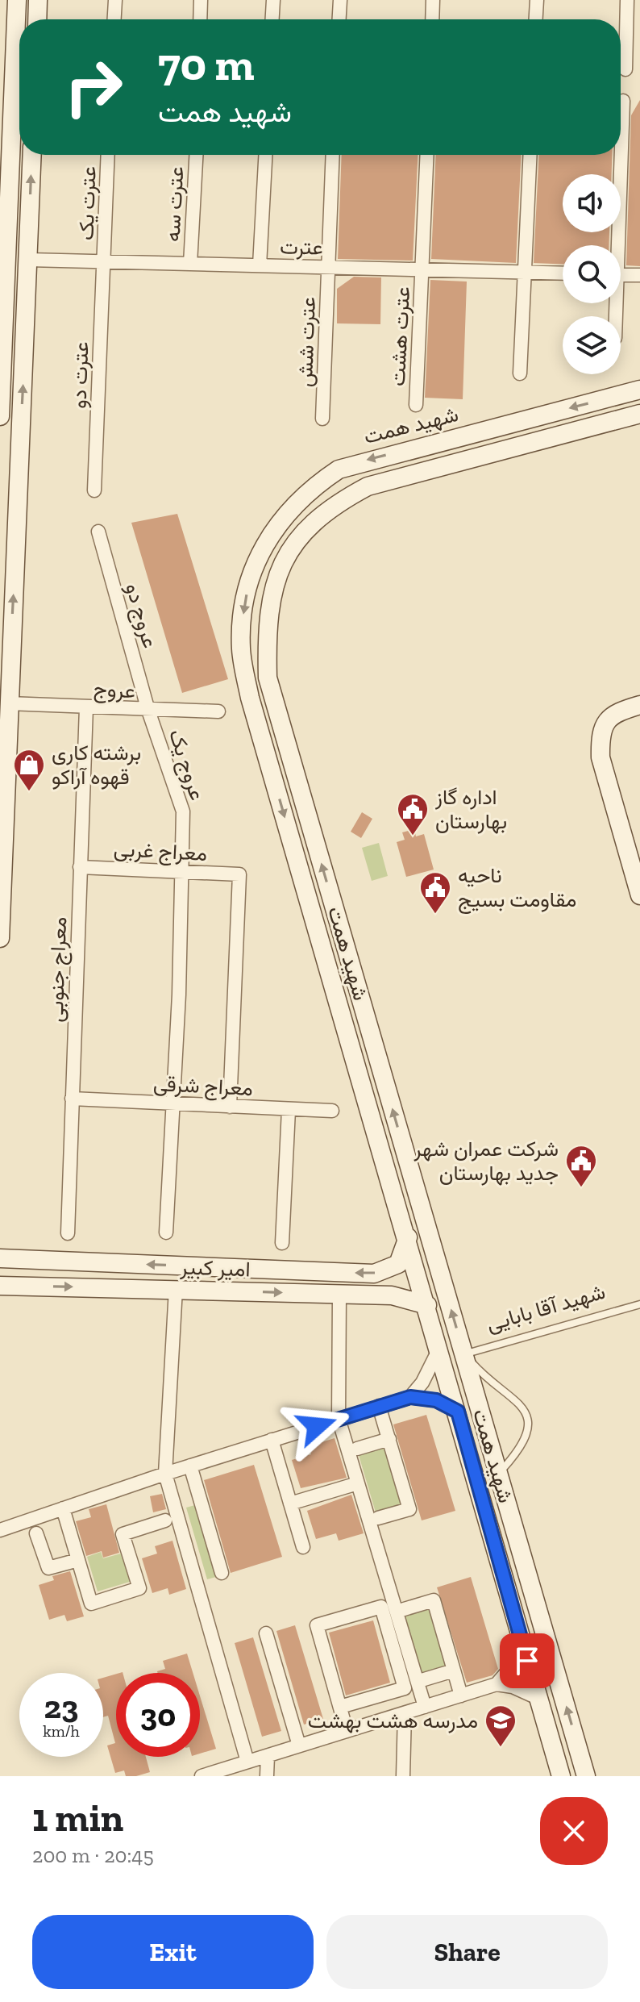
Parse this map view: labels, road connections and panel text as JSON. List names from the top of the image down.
{
  "streets": {
    "street": [
      "عترت یک",
      "عترت سه",
      "عترت",
      "عترت هشت",
      "عترت شش",
      "عترت دو",
      "شهید همت",
      "عروج دو",
      "عروج",
      "عروج یک",
      "معراج غربی",
      "معراج جنوبی",
      "معراج شرقی",
      "امیر کبیر"
    ],
    "lane": ["شهید آقا بابایی"]
  },
  "crossings": [
    ["عترت یک", "عترت"],
    ["عترت یک", "عترت دو"],
    ["عترت سه", "عترت"],
    ["عترت", "عترت هشت"],
    ["عترت", "عترت شش"],
    ["عترت", "عترت دو"],
    ["شهید همت", "امیر کبیر"],
    ["شهید همت", "شهید آقا بابایی"],
    ["عروج دو", "عروج"],
    ["عروج دو", "عروج یک"],
    ["عروج", "عروج یک"],
    ["عروج", "معراج جنوبی"],
    ["عروج یک", "معراج غربی"],
    ["عروج یک", "معراج شرقی"],
    ["معراج غربی", "معراج جنوبی"],
    ["معراج غربی", "معراج شرقی"],
    ["معراج جنوبی", "معراج شرقی"]
  ],
  "places": {
    "shop": ["برشته کاری قهوه آراکو"],
    "public building": ["اداره گاز بهارستان", "ناحیه مقاومت بسیج", "شرکت عمران شهر جدید بهارستان"],
    "school or university": ["مدرسه هشت بهشت"]
  },
  "page": {
    "turn": ["70 m", "شهید همت"],
    "speed": "23 km/h",
    "limit": "30",
    "heading": ["1 min", "200 m · 20:45"],
    "buttons": ["Exit", "Share"]
  }
}
